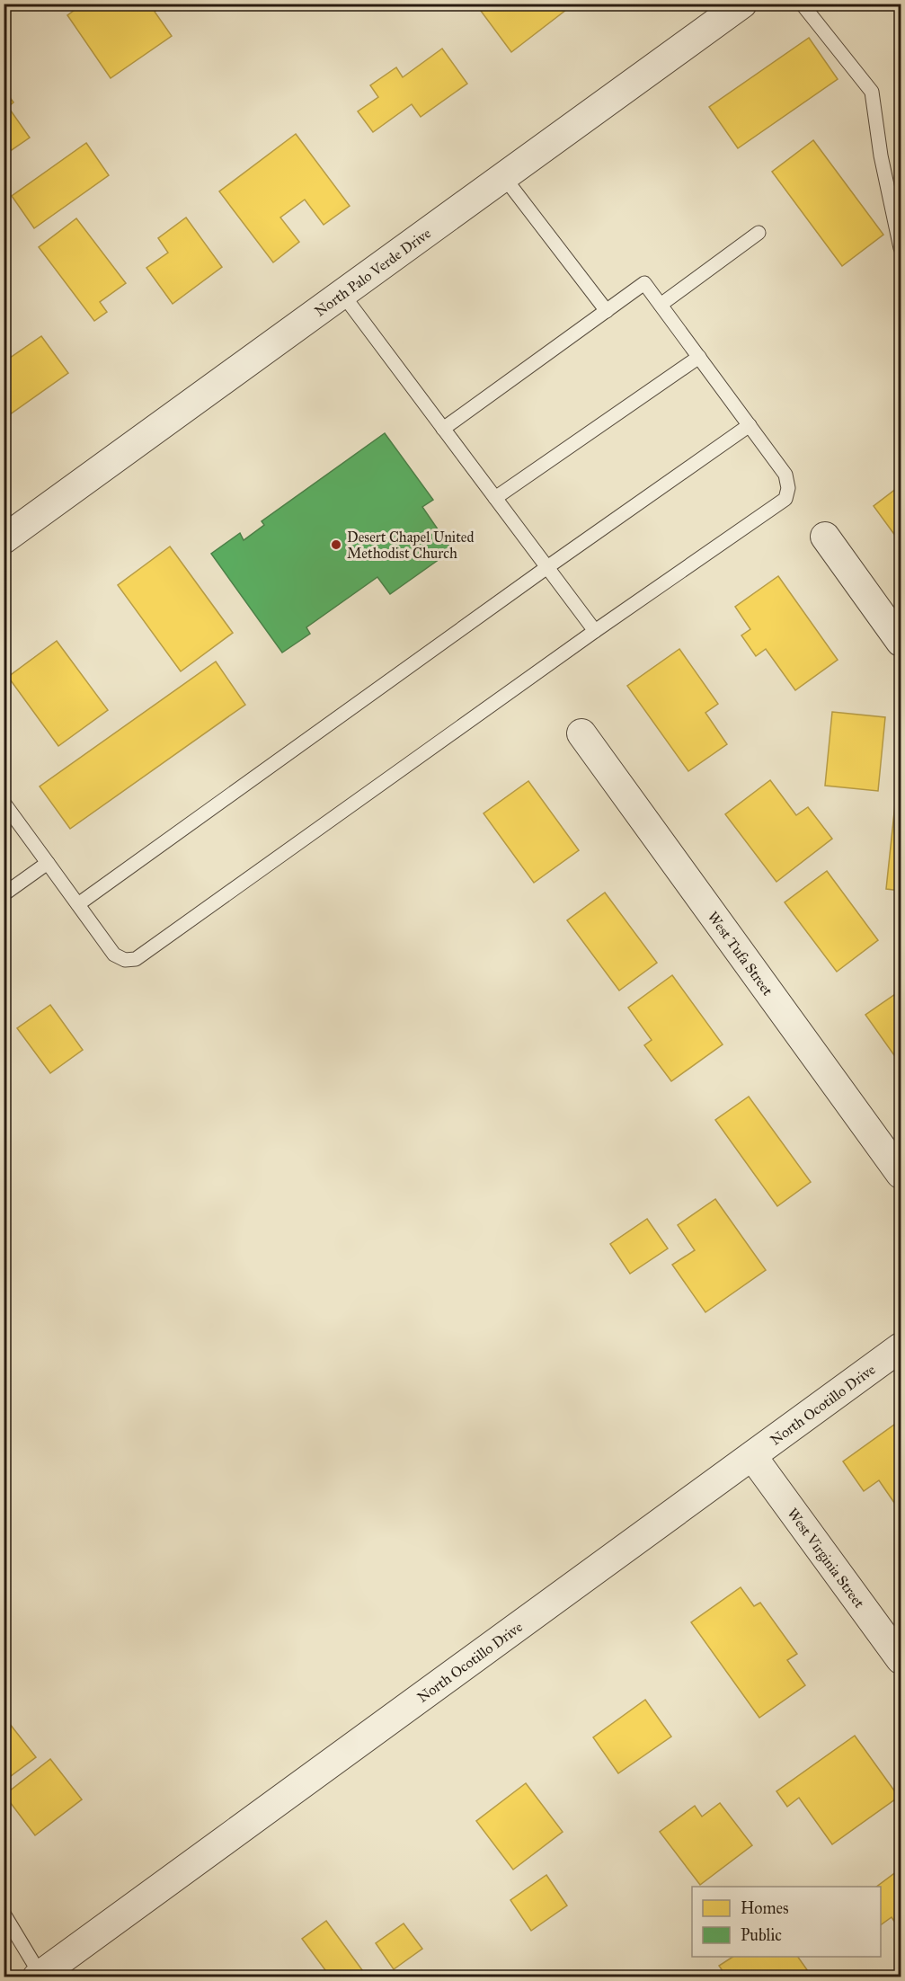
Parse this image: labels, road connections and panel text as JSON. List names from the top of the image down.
{
  "streets": {
    "street": [
      "North Palo Verde Drive",
      "West Tufa Street",
      "North Ocotillo Drive",
      "West Virginia Street"
    ]
  },
  "crossings": [
    ["North Ocotillo Drive", "West Virginia Street"]
  ],
  "places": ["Desert Chapel United Methodist Church"],
  "legend": ["Homes", "Public"]
}
